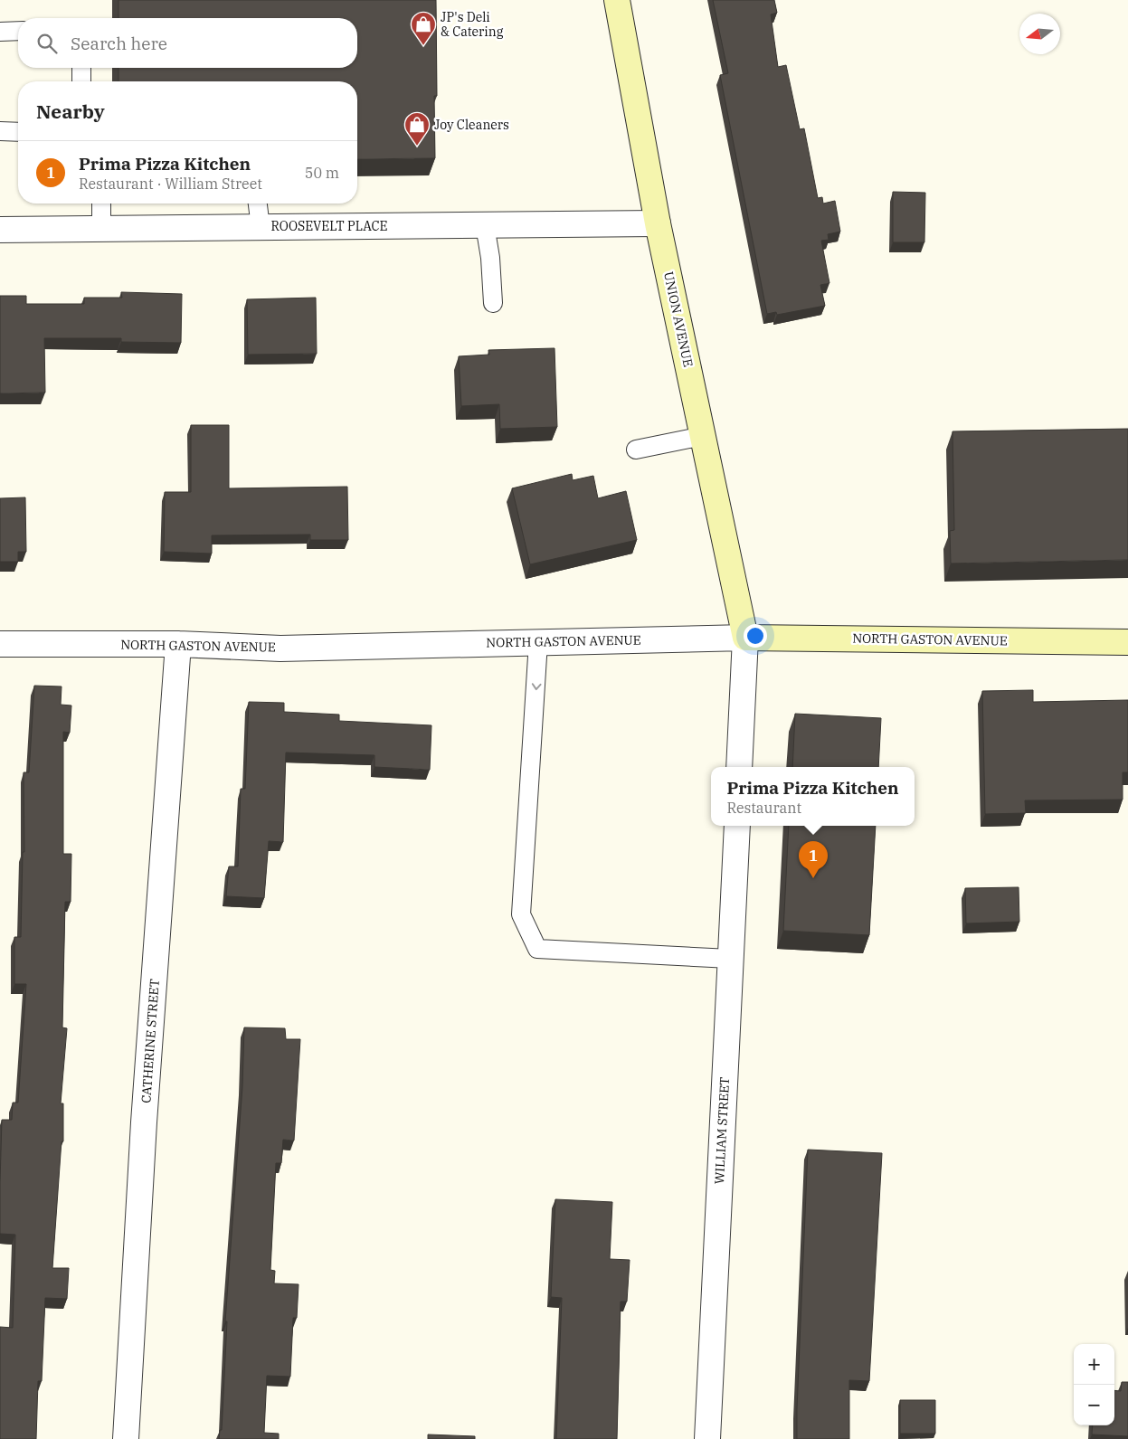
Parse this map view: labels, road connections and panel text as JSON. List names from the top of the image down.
{
  "streets": {
    "street": [
      "ROOSEVELT PLACE",
      "UNION AVENUE",
      "NORTH GASTON AVENUE",
      "CATHERINE STREET",
      "WILLIAM STREET"
    ]
  },
  "crossings": [
    ["ROOSEVELT PLACE", "UNION AVENUE"],
    ["UNION AVENUE", "NORTH GASTON AVENUE"],
    ["NORTH GASTON AVENUE", "CATHERINE STREET"]
  ],
  "places": {
    "shop": ["JP's Deli & Catering", "Joy Cleaners"]
  },
  "north": "left",
  "page": {
    "search": "Search here",
    "heading": "Nearby",
    "list": [
      {
        "mark": "1",
        "name": "Prima Pizza Kitchen",
        "note": "Restaurant · William Street",
        "value": "50 m"
      }
    ],
    "popup": ["Prima Pizza Kitchen", "Restaurant"],
    "pins": "1",
    "map_buttons": ["+", "−"]
  }
}
